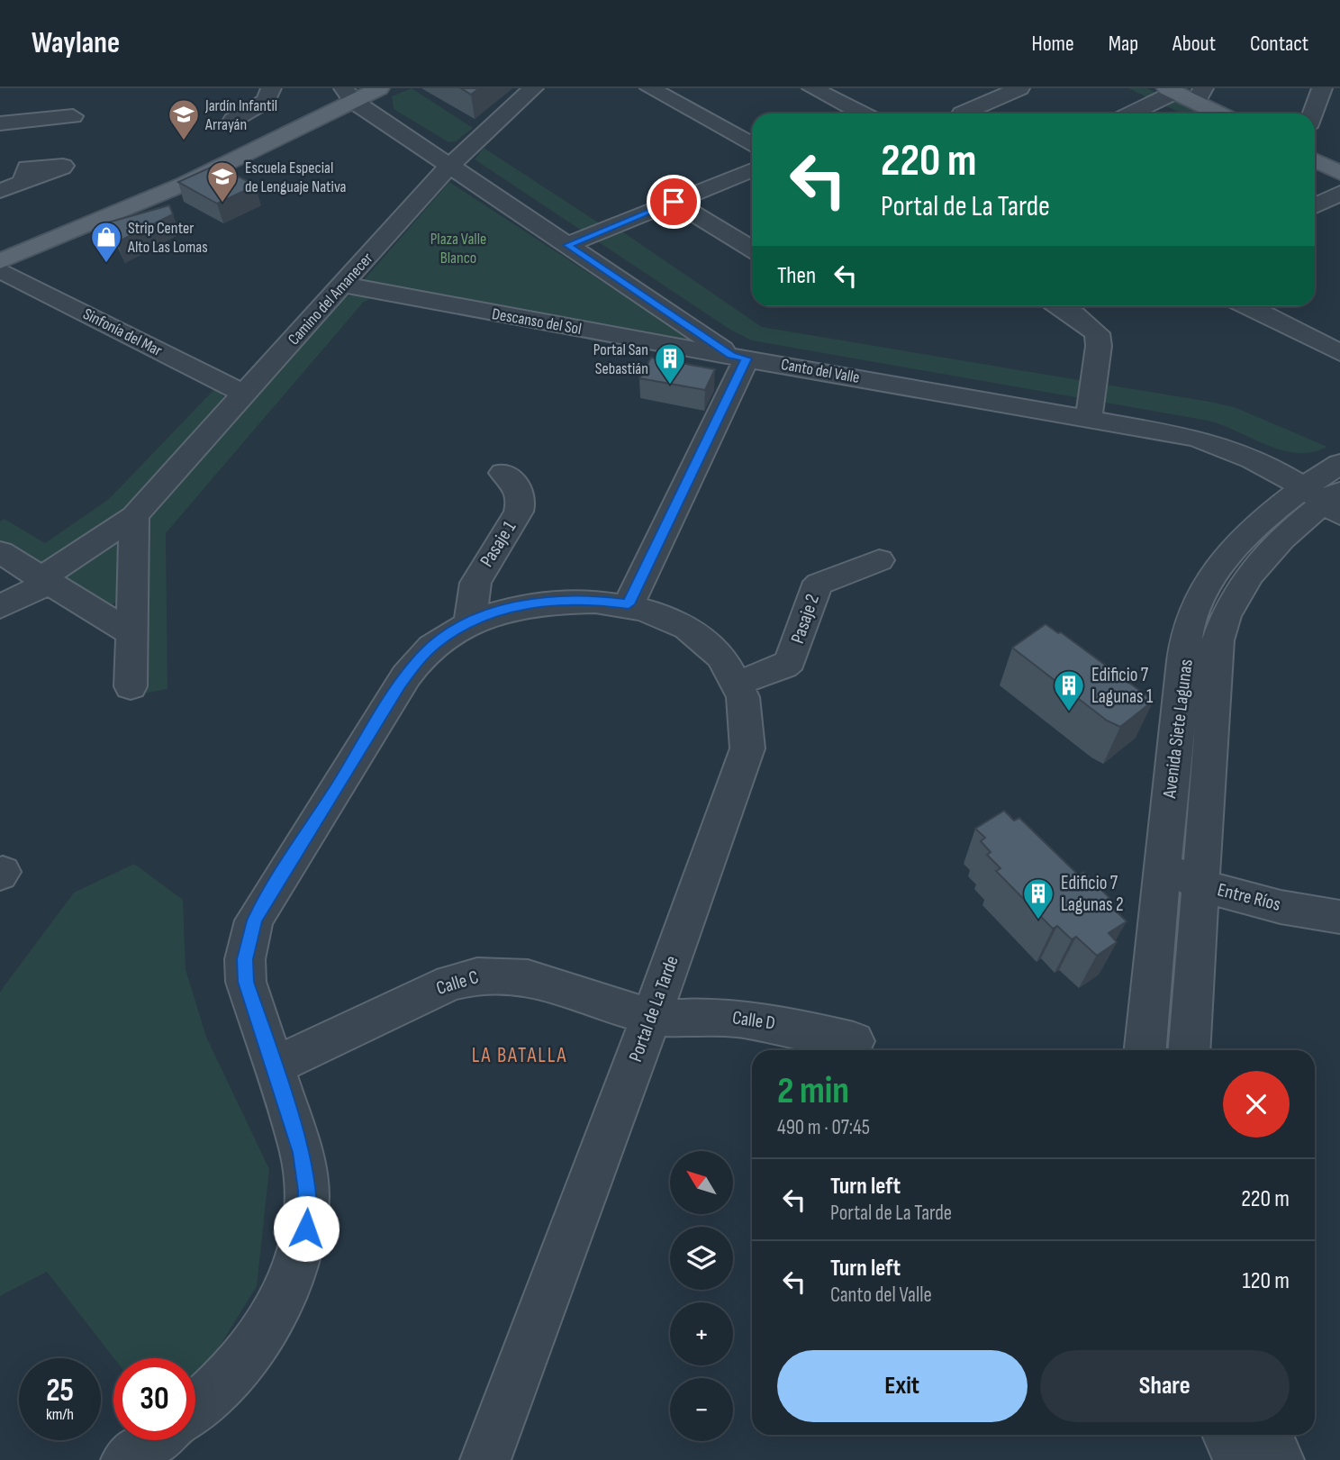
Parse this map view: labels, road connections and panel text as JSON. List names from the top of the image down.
{
  "streets": {
    "street": [
      "Camino del Amanecer",
      "Descanso del Sol",
      "Sinfonía del Mar",
      "Canto del Valle",
      "Pasaje 1",
      "Pasaje 2",
      "Avenida Siete Lagunas",
      "Entre Ríos",
      "Calle C",
      "Portal de La Tarde",
      "Calle D"
    ]
  },
  "crossings": [
    ["Camino del Amanecer", "Descanso del Sol"],
    ["Camino del Amanecer", "Sinfonía del Mar"],
    ["Camino del Amanecer", "Canto del Valle"],
    ["Descanso del Sol", "Canto del Valle"],
    ["Canto del Valle", "Avenida Siete Lagunas"],
    ["Pasaje 1", "Portal de La Tarde"],
    ["Pasaje 2", "Portal de La Tarde"],
    ["Avenida Siete Lagunas", "Entre Ríos"],
    ["Calle C", "Portal de La Tarde"],
    ["Calle C", "Calle D"],
    ["Portal de La Tarde", "Calle D"]
  ],
  "districts": ["LA BATALLA"],
  "parks": ["Plaza Valle Blanco"],
  "places": {
    "school or university": ["Jardín Infantil Arrayán", "Escuela Especial de Lenguaje Nativa"],
    "shop": ["Strip Center Alto Las Lomas"],
    "building": ["Portal San Sebastián", "Edificio 7 Lagunas 1", "Edificio 7 Lagunas 2"]
  },
  "north": "top left",
  "page": {
    "header": "Waylane",
    "nav": [
      "Home",
      "Map",
      "About",
      "Contact"
    ],
    "turn": ["220 m", "Portal de La Tarde"],
    "then": "Then",
    "heading": ["2 min", "490 m · 07:45"],
    "map_buttons": ["+", "−"],
    "list": [
      {
        "name": "Turn left",
        "note": "Portal de La Tarde",
        "value": "220 m"
      },
      {
        "name": "Turn left",
        "note": "Canto del Valle",
        "value": "120 m"
      }
    ],
    "buttons": ["Exit", "Share"],
    "speed": "25 km/h",
    "limit": "30"
  }
}
